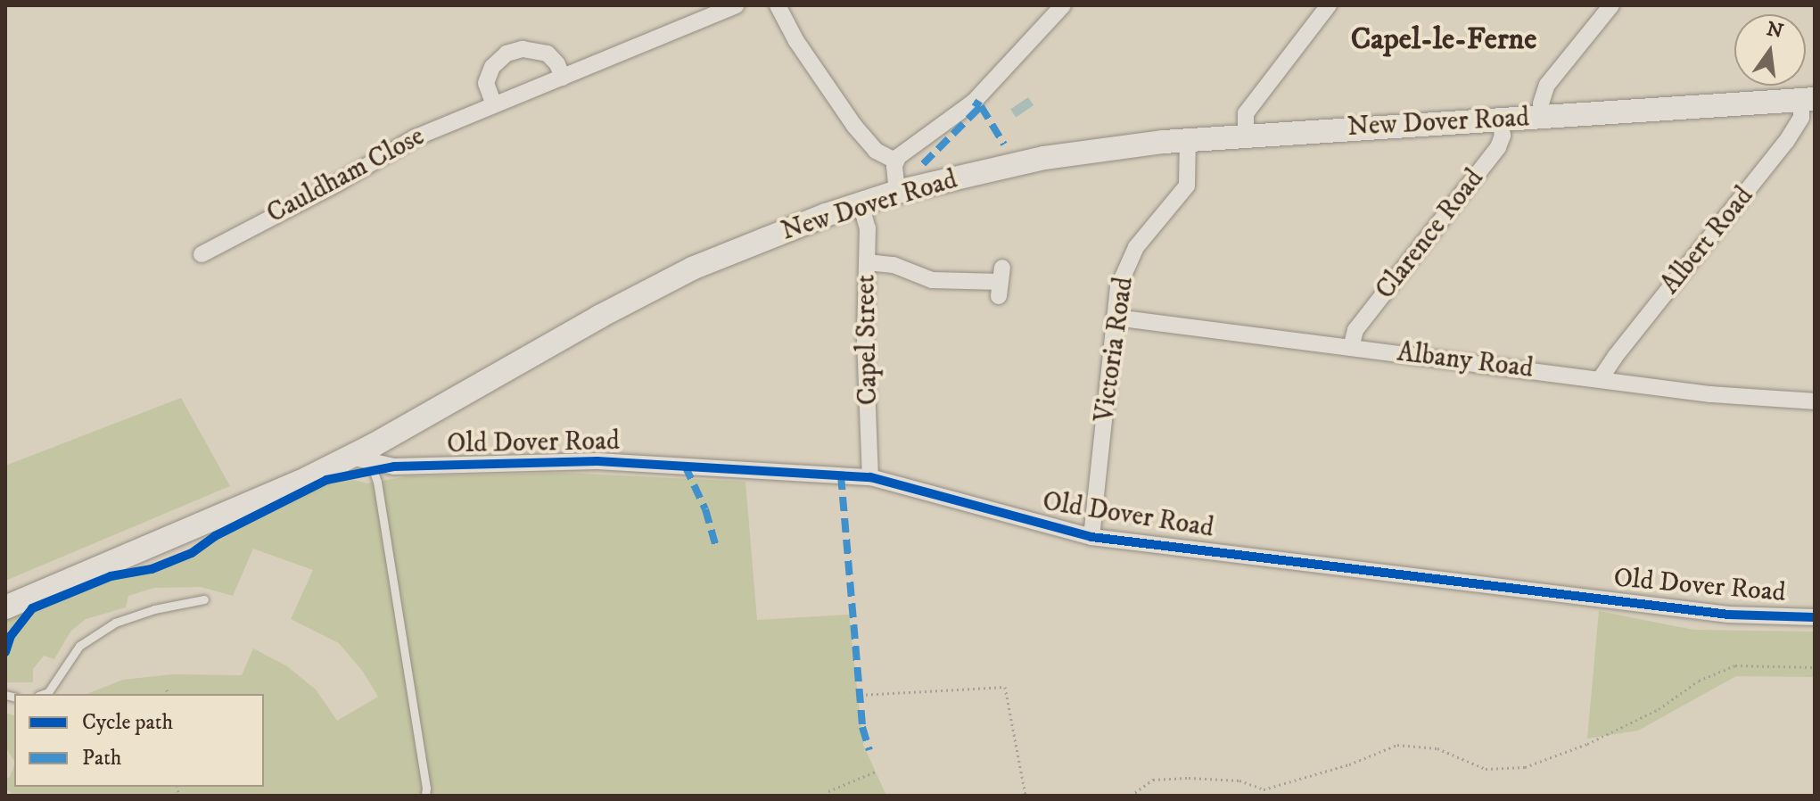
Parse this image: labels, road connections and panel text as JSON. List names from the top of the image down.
{
  "streets": {
    "main road": ["New Dover Road"],
    "street": [
      "Cauldham Close",
      "Clarence Road",
      "Albert Road",
      "Capel Street",
      "Victoria Road",
      "Albany Road",
      "Old Dover Road"
    ]
  },
  "crossings": [
    ["New Dover Road", "Clarence Road"],
    ["New Dover Road", "Albert Road"],
    ["New Dover Road", "Capel Street"],
    ["New Dover Road", "Victoria Road"],
    ["New Dover Road", "Old Dover Road"],
    ["Clarence Road", "Albany Road"],
    ["Albert Road", "Albany Road"],
    ["Capel Street", "Old Dover Road"],
    ["Victoria Road", "Albany Road"],
    ["Victoria Road", "Old Dover Road"]
  ],
  "districts": ["Capel-le-Ferne"],
  "legend": ["Cycle path", "Path"],
  "north": "top"
}
